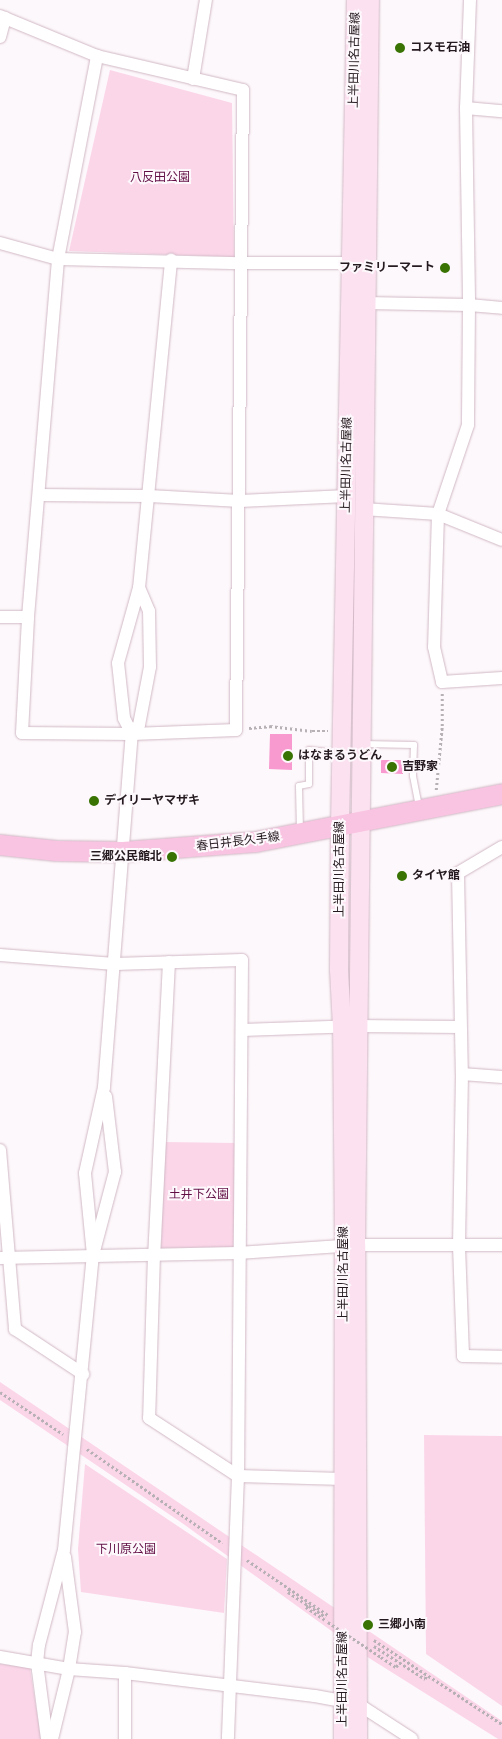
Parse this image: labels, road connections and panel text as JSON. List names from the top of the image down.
{
  "streets": {
    "main road": ["上半田川名古屋線", "春日井長久手線"]
  },
  "crossings": [
    ["上半田川名古屋線", "春日井長久手線"]
  ],
  "parks": ["八反田公園", "土井下公園", "下川原公園"],
  "places": [
    "コスモ石油",
    "ファミリーマート",
    "はなまるうどん",
    "吉野家",
    "デイリーヤマザキ",
    "三郷公民館北",
    "タイヤ館",
    "三郷小南"
  ]
}
